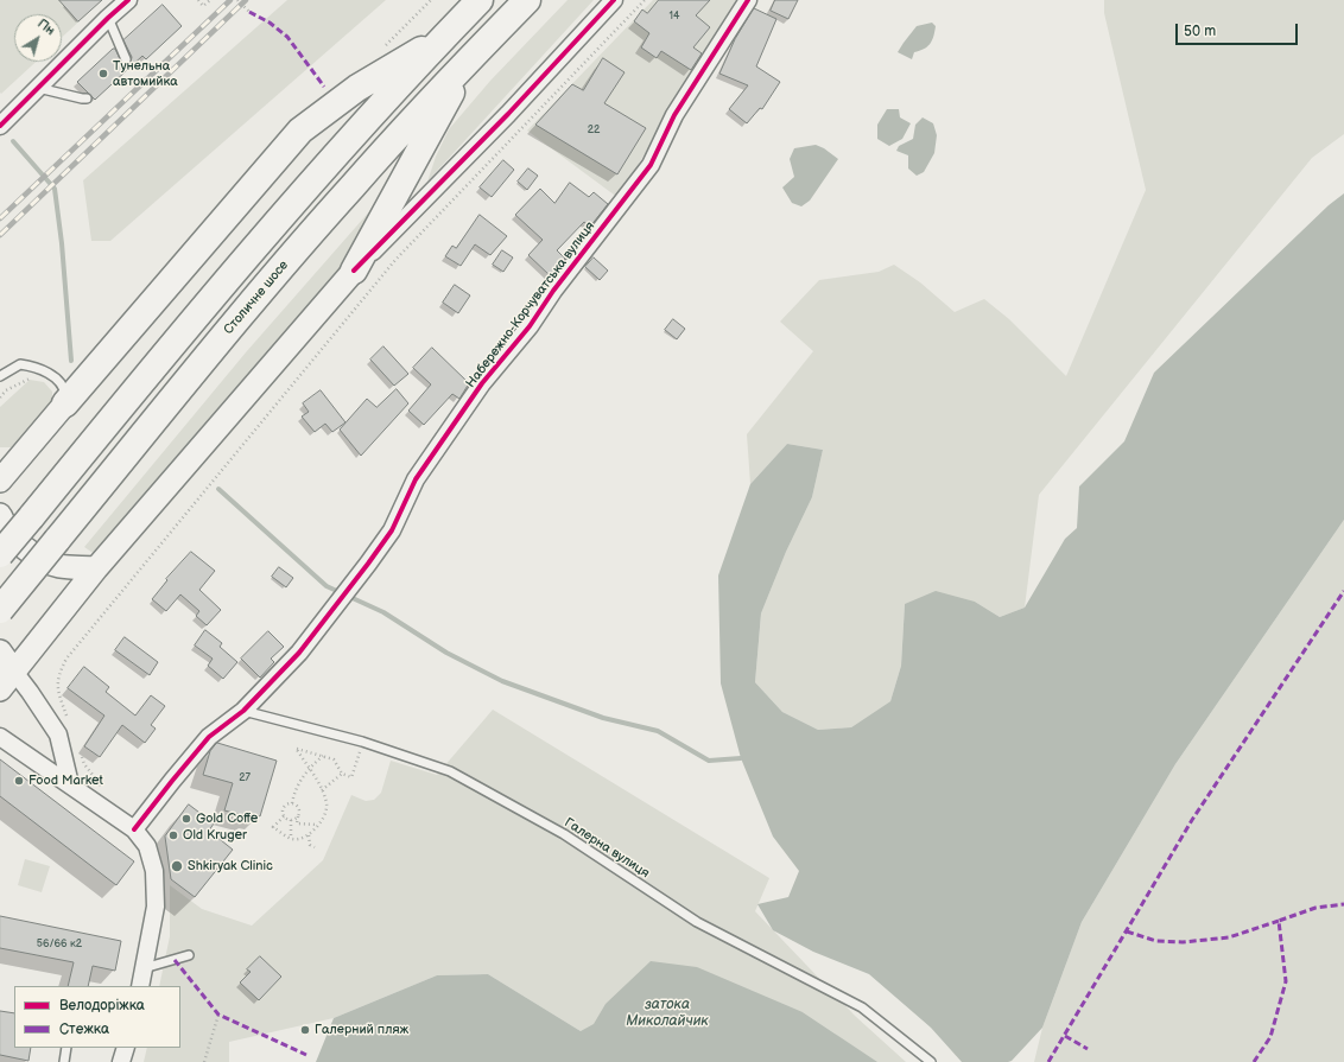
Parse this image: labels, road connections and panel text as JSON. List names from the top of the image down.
{
  "streets": {
    "highway": ["Столичне шосе"],
    "street": ["Набережно-Корчуватська вулиця"],
    "lane": ["Галерна вулиця"]
  },
  "crossings": [
    ["Набережно-Корчуватська вулиця", "Галерна вулиця"]
  ],
  "water": ["затока Миколайчик"],
  "places": [
    "Тунельна автомийка",
    "Food Market",
    "Gold Coffe",
    "Old Kruger",
    "Shkiryak Clinic",
    "Галерний пляж"
  ],
  "house_numbers": [
    "14",
    "22",
    "27",
    "56/66 к2"
  ],
  "legend": ["Велодоріжка", "Стежка"],
  "scale_bar": "50 m",
  "north": "top right"
}
